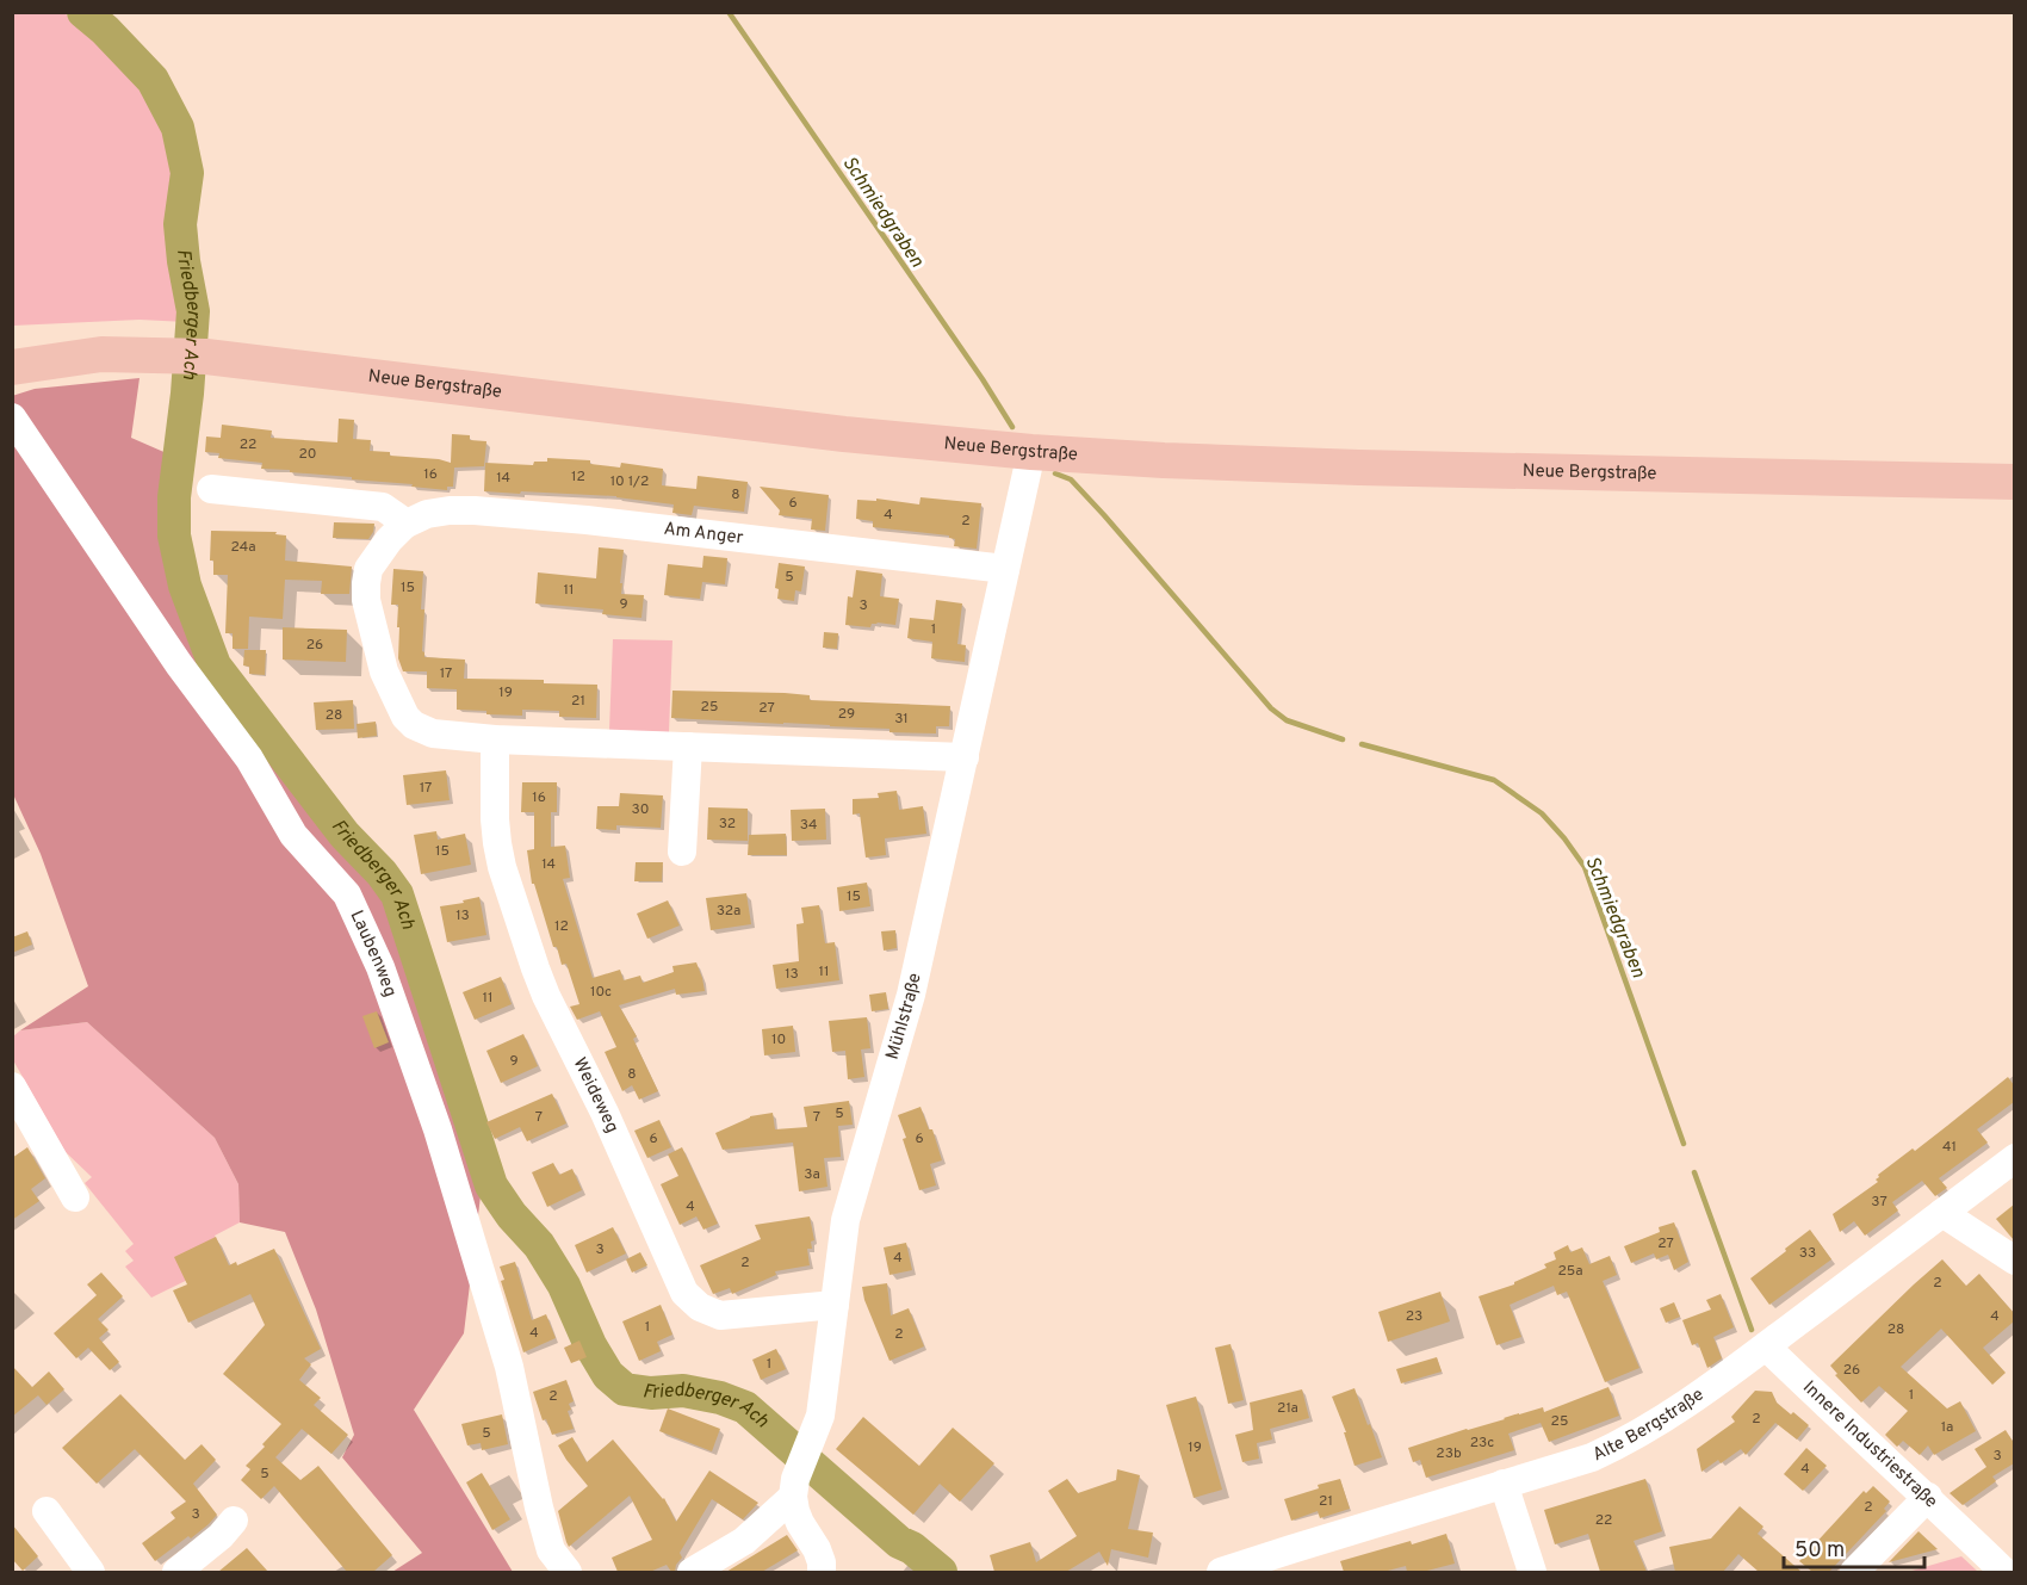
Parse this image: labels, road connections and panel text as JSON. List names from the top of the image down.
{
  "streets": {
    "main road": ["Neue Bergstraße"],
    "street": [
      "Am Anger",
      "Laubenweg",
      "Mühlstraße",
      "Weideweg",
      "Alte Bergstraße",
      "Innere Industriestraße"
    ]
  },
  "crossings": [
    ["Neue Bergstraße", "Mühlstraße"],
    ["Am Anger", "Mühlstraße"],
    ["Am Anger", "Weideweg"],
    ["Mühlstraße", "Weideweg"],
    ["Alte Bergstraße", "Innere Industriestraße"]
  ],
  "water": ["Schmiedgraben", "Friedberger Ach"],
  "house_numbers": [
    "22",
    "20",
    "16",
    "12",
    "14",
    "10 1/2",
    "8",
    "6",
    "4",
    "2",
    "24a",
    "5",
    "15",
    "11",
    "9",
    "3",
    "1",
    "26",
    "17",
    "19",
    "21",
    "25",
    "27",
    "29",
    "28",
    "31",
    "17",
    "16",
    "30",
    "32",
    "34",
    "15",
    "14",
    "15",
    "32a",
    "13",
    "12",
    "11",
    "13",
    "10c",
    "11",
    "10",
    "9",
    "8",
    "5",
    "7",
    "7",
    "6",
    "6",
    "41",
    "3a",
    "37",
    "4",
    "27",
    "3",
    "33",
    "4",
    "2",
    "25a",
    "2",
    "23",
    "4",
    "1",
    "28",
    "4",
    "2",
    "1",
    "26",
    "1",
    "2",
    "21a",
    "2",
    "25",
    "1a",
    "5",
    "23c",
    "19",
    "23b",
    "3",
    "4",
    "5",
    "21",
    "2",
    "3",
    "22"
  ],
  "scale_bar": "50 m"
}
